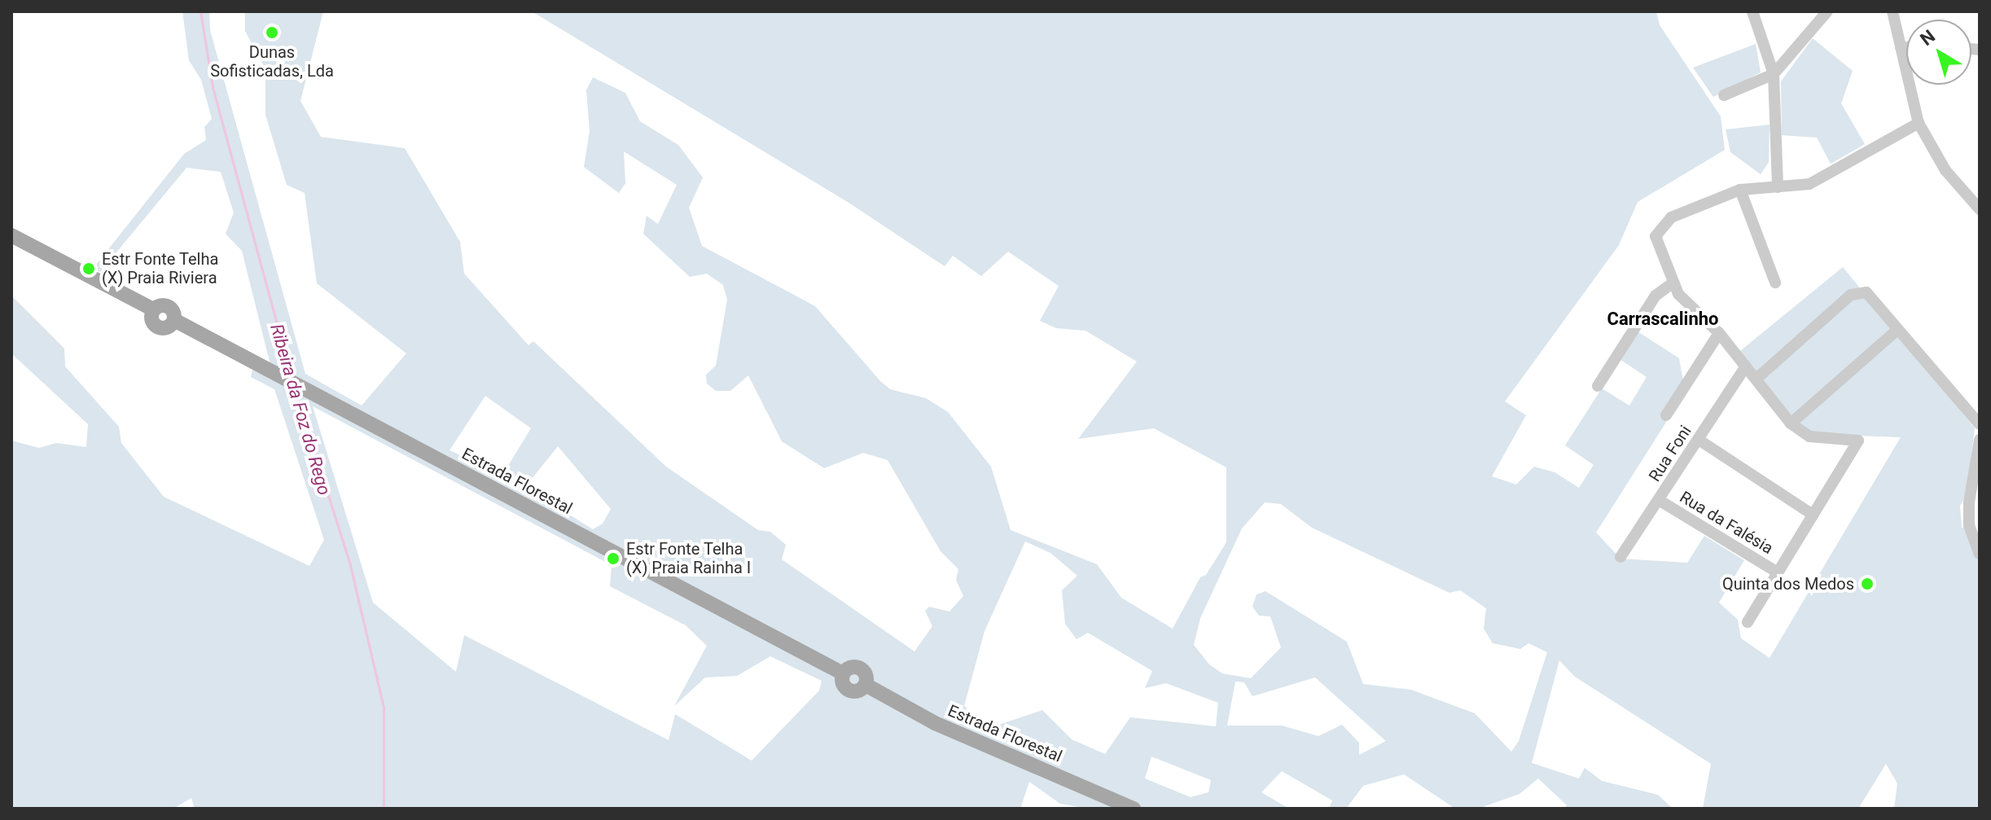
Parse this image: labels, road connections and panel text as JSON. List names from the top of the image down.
{
  "streets": {
    "main road": ["Estrada Florestal"],
    "street": ["Rua Foni", "Rua da Falésia"]
  },
  "crossings": [
    ["Rua Foni", "Rua da Falésia"]
  ],
  "districts": ["Carrascalinho"],
  "water": ["Ribeira da Foz do Rego"],
  "places": [
    "Dunas Sofisticadas, Lda",
    "Estr Fonte Telha (X) Praia Riviera",
    "Estr Fonte Telha (X) Praia Rainha I",
    "Quinta dos Medos"
  ],
  "north": "top left"
}
